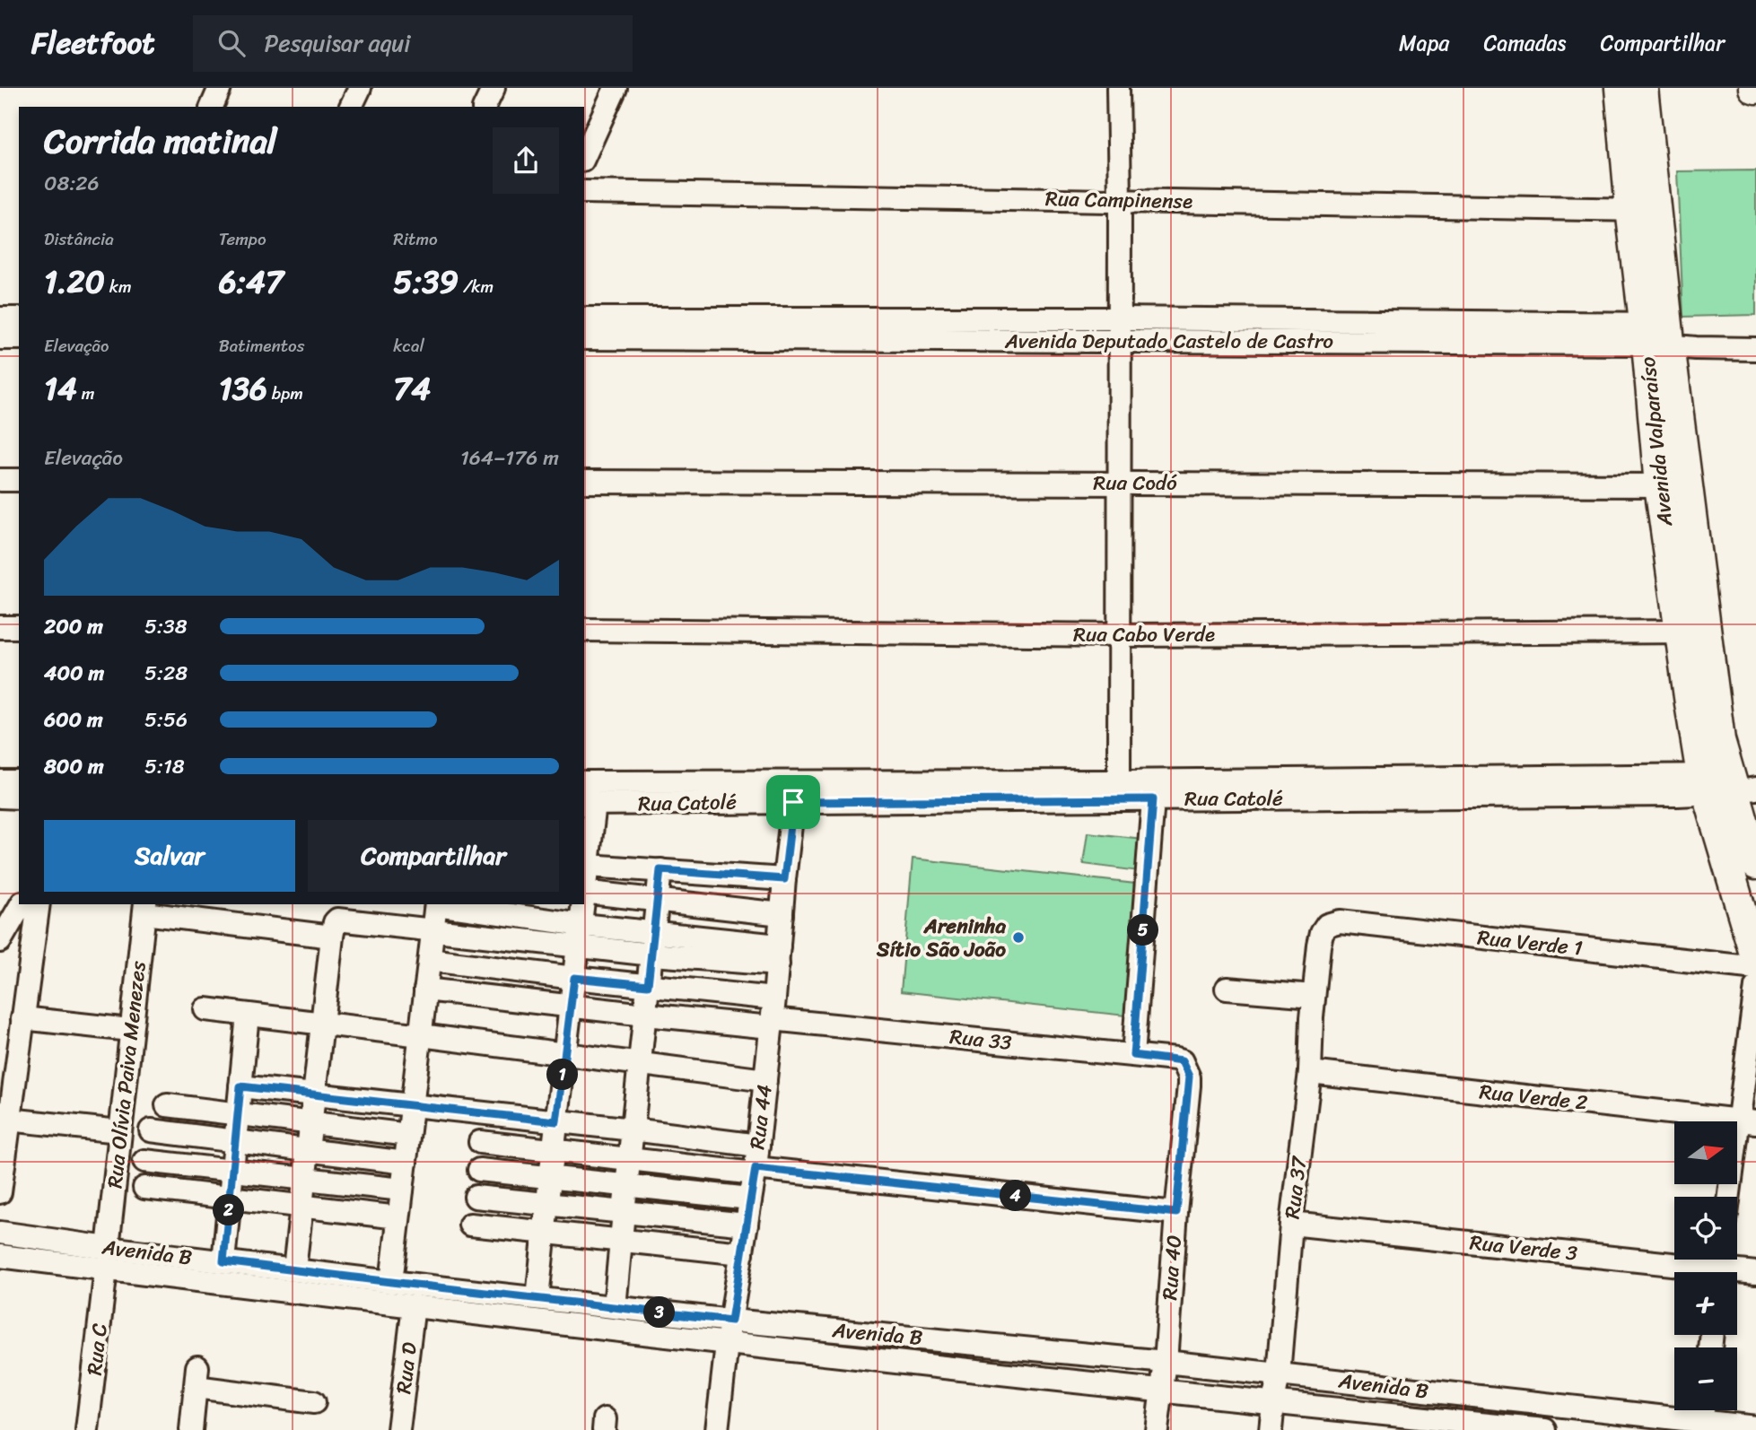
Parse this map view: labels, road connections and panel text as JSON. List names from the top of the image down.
{
  "streets": {
    "main road": ["Avenida Valparaíso"],
    "street": [
      "Rua Campinense",
      "Avenida Deputado Castelo de Castro",
      "Rua Codó",
      "Rua Cabo Verde",
      "Rua Catolé",
      "Rua Verde 1",
      "Rua 33",
      "Rua Olívia Paiva Menezes",
      "Rua Verde 2",
      "Rua 44",
      "Rua 37",
      "Rua Verde 3",
      "Avenida B",
      "Rua 40",
      "Rua C",
      "Rua D"
    ]
  },
  "crossings": [
    ["Rua Campinense", "Avenida Valparaíso"],
    ["Avenida Deputado Castelo de Castro", "Avenida Valparaíso"],
    ["Avenida Valparaíso", "Rua Codó"],
    ["Avenida Valparaíso", "Rua Cabo Verde"],
    ["Avenida Valparaíso", "Rua Catolé"],
    ["Rua Catolé", "Rua 44"],
    ["Rua Verde 1", "Rua 37"],
    ["Rua 33", "Rua 44"],
    ["Rua 33", "Rua 40"],
    ["Rua Olívia Paiva Menezes", "Avenida B"],
    ["Rua Olívia Paiva Menezes", "Rua C"],
    ["Rua Verde 2", "Rua 37"],
    ["Rua 44", "Avenida B"],
    ["Rua 37", "Rua Verde 3"],
    ["Rua 37", "Avenida B"],
    ["Avenida B", "Rua 40"],
    ["Avenida B", "Rua C"],
    ["Avenida B", "Rua D"]
  ],
  "places": ["Areninha Sítio São João"],
  "north": "right",
  "page": {
    "header": "Fleetfoot",
    "search": "Pesquisar aqui",
    "nav": ["Mapa", "Camadas", "Compartilhar"],
    "heading": ["Corrida matinal", "08:26"],
    "stats": [
      ["Distância", "1.20 km"],
      ["Tempo", "6:47"],
      ["Ritmo", "5:39 /km"],
      ["Elevação", "14 m"],
      ["Batimentos", "136 bpm"],
      ["kcal", "74"]
    ],
    "chart": ["Elevação", "164–176 m"],
    "list": [
      {
        "name": "200 m",
        "note": "5:38"
      },
      {
        "name": "400 m",
        "note": "5:28"
      },
      {
        "name": "600 m",
        "note": "5:56"
      },
      {
        "name": "800 m",
        "note": "5:18"
      }
    ],
    "buttons": ["Salvar", "Compartilhar"],
    "pins": [
      "5",
      "1",
      "4",
      "2",
      "3"
    ],
    "map_buttons": ["+", "−"]
  }
}
